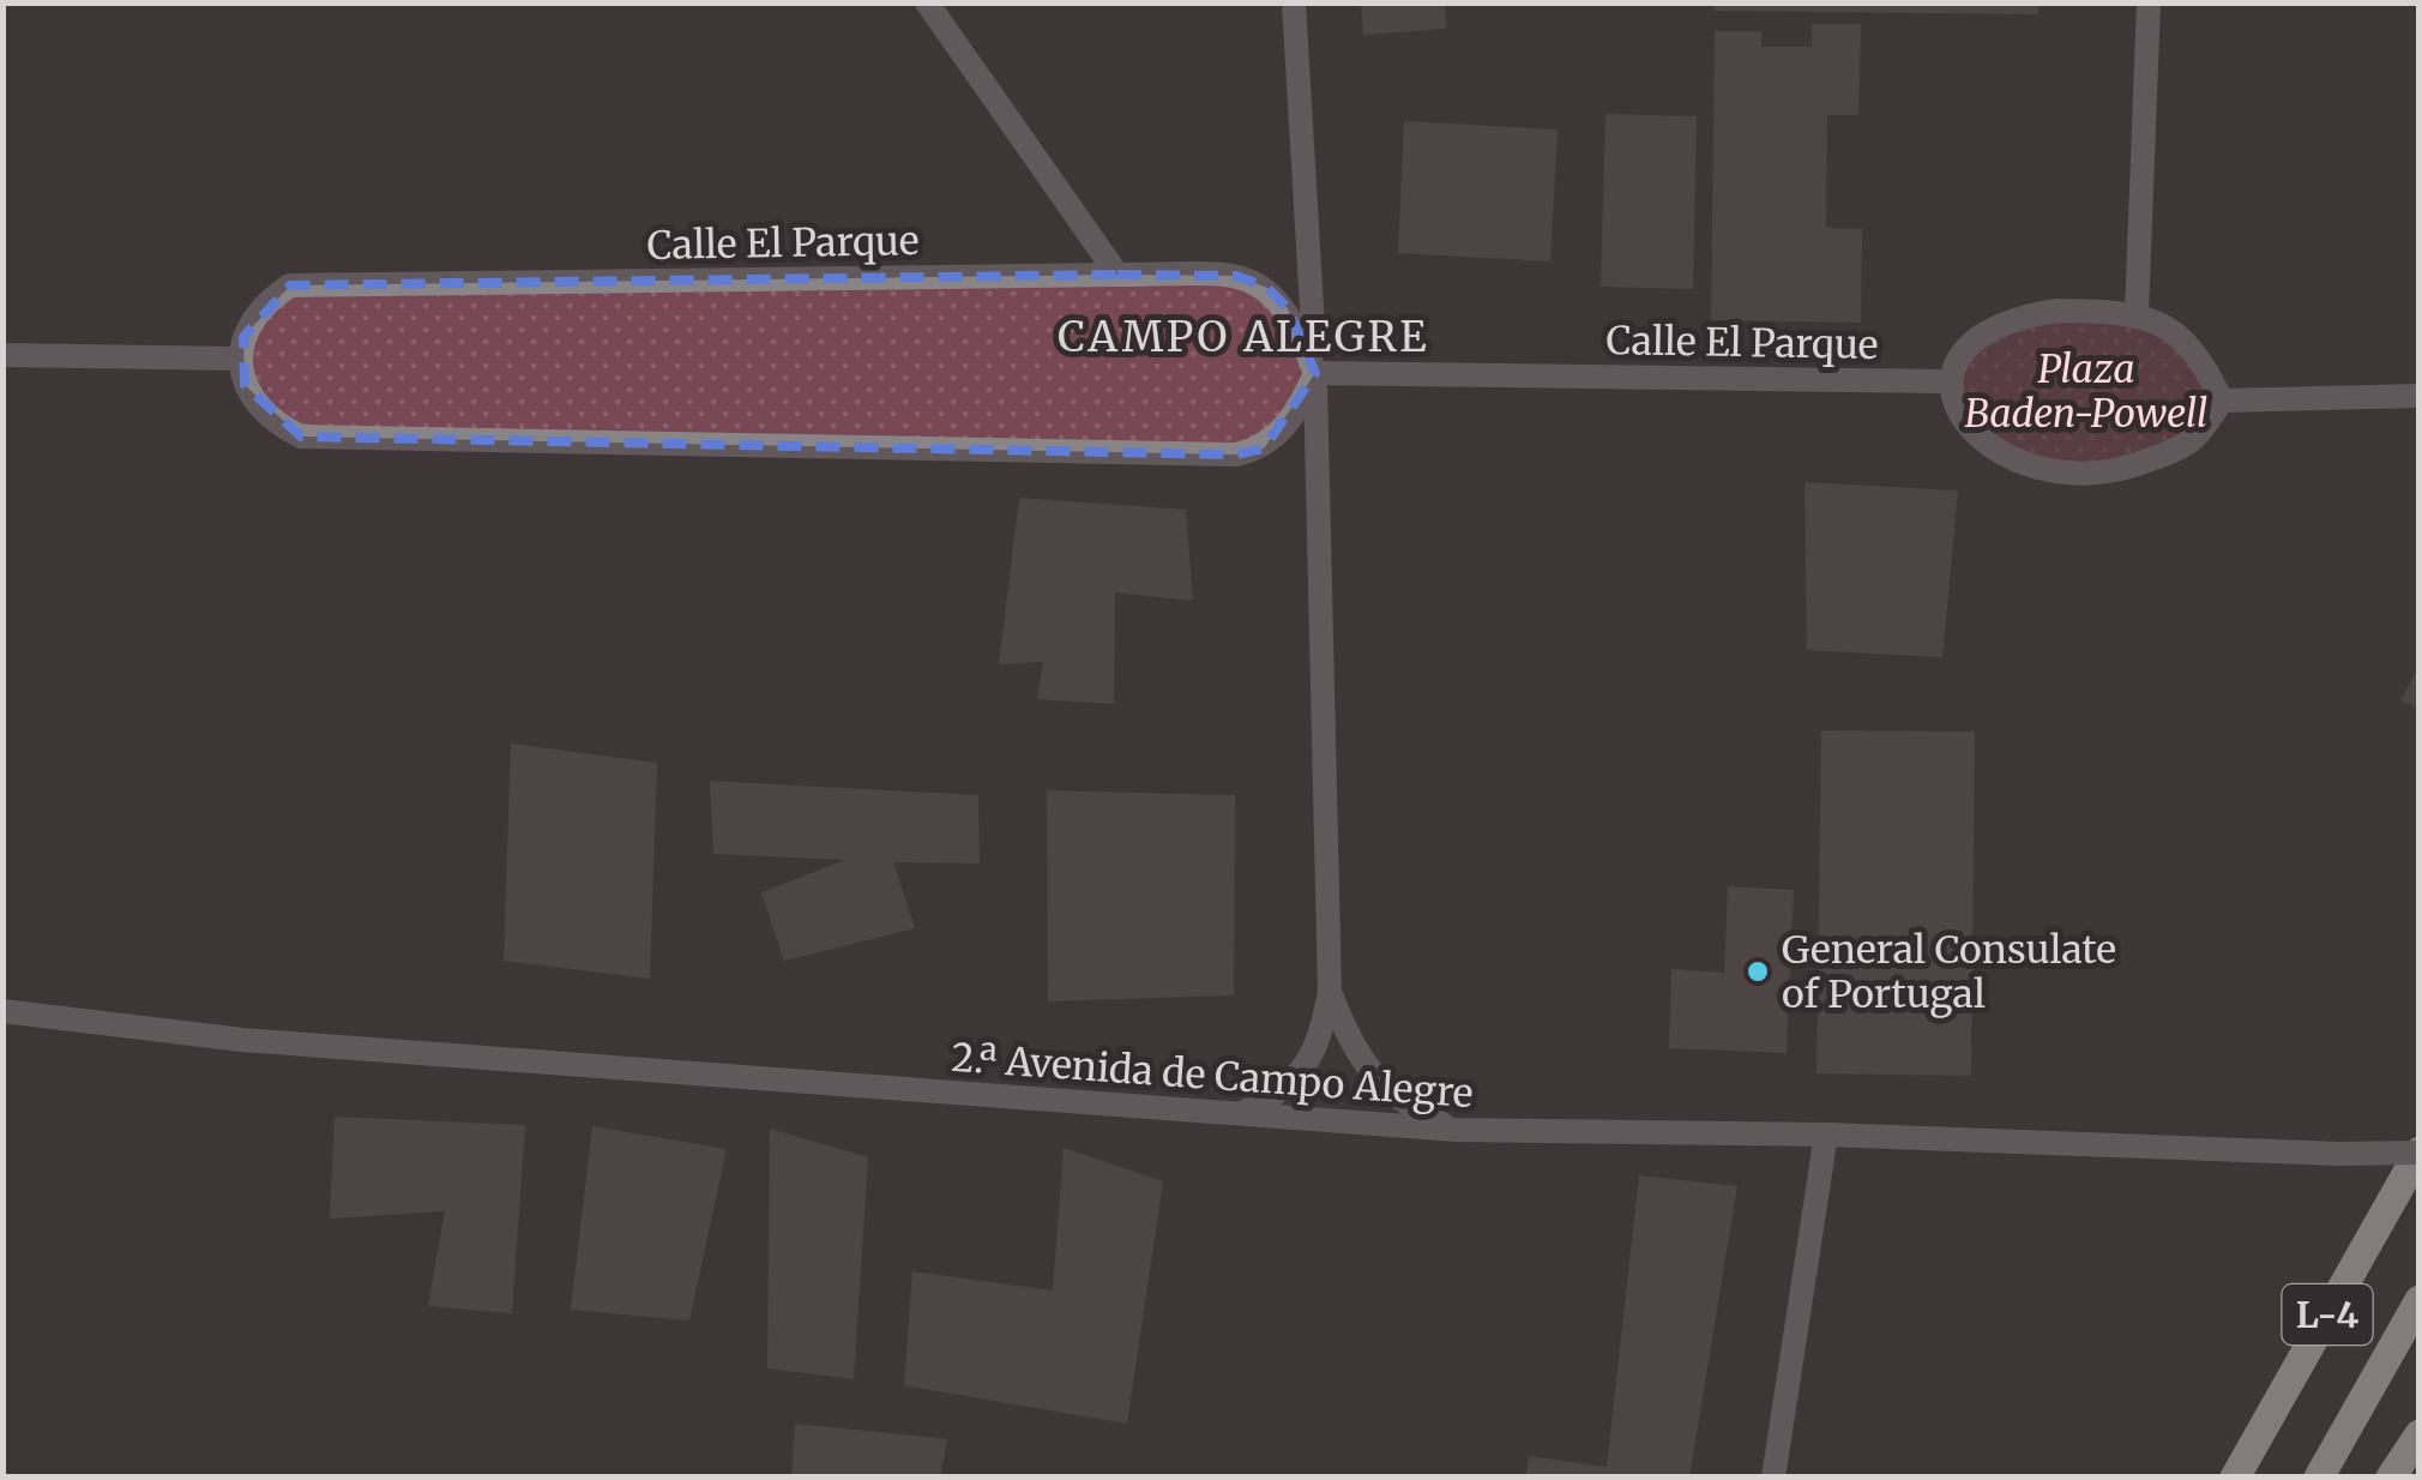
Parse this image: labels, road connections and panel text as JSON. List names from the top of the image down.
{
  "streets": {
    "main road": ["L-4"],
    "street": ["Calle El Parque", "2.ª Avenida de Campo Alegre"]
  },
  "crossings": [
    ["2.ª Avenida de Campo Alegre", "L-4"]
  ],
  "districts": ["CAMPO ALEGRE"],
  "parks": ["Plaza Baden-Powell"],
  "places": ["General Consulate of Portugal"]
}
